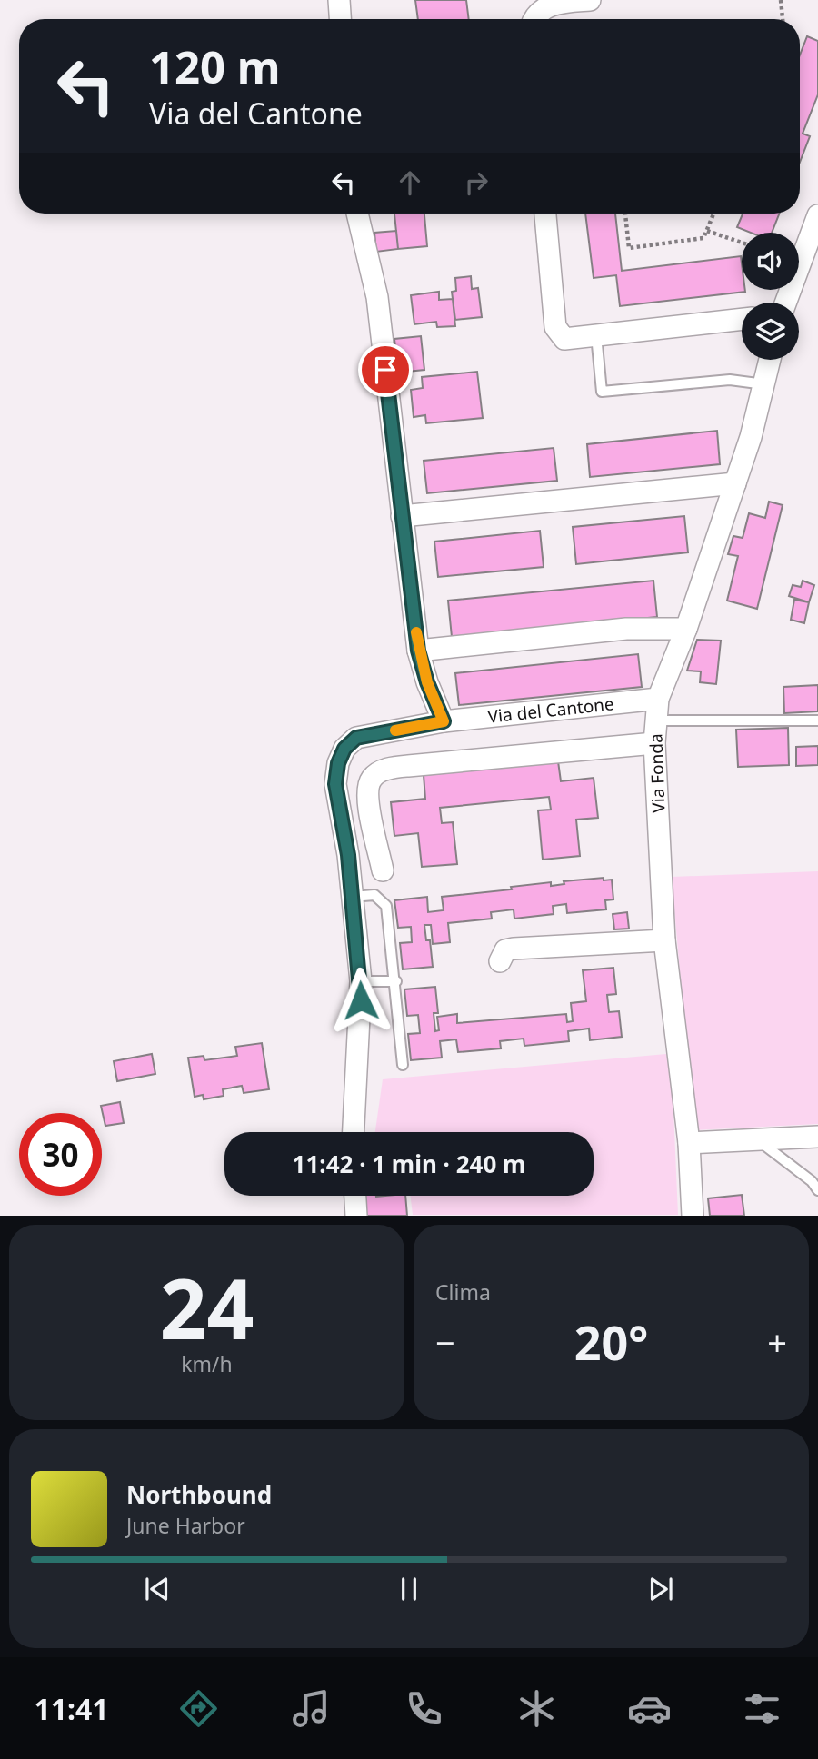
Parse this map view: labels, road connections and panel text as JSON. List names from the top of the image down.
{
  "streets": {
    "street": ["Via del Cantone", "Via Fonda"]
  },
  "crossings": [
    ["Via del Cantone", "Via Fonda"]
  ],
  "page": {
    "turn": ["120 m", "Via del Cantone"],
    "limit": "30",
    "trip": "11:42 · 1 min · 240 m",
    "tile": [
      ["24", "km/h"],
      "Clima"
    ],
    "heat": ["−", "20°", "+"],
    "song": ["Northbound", "June Harbor"],
    "tabs": "11:41"
  }
}
